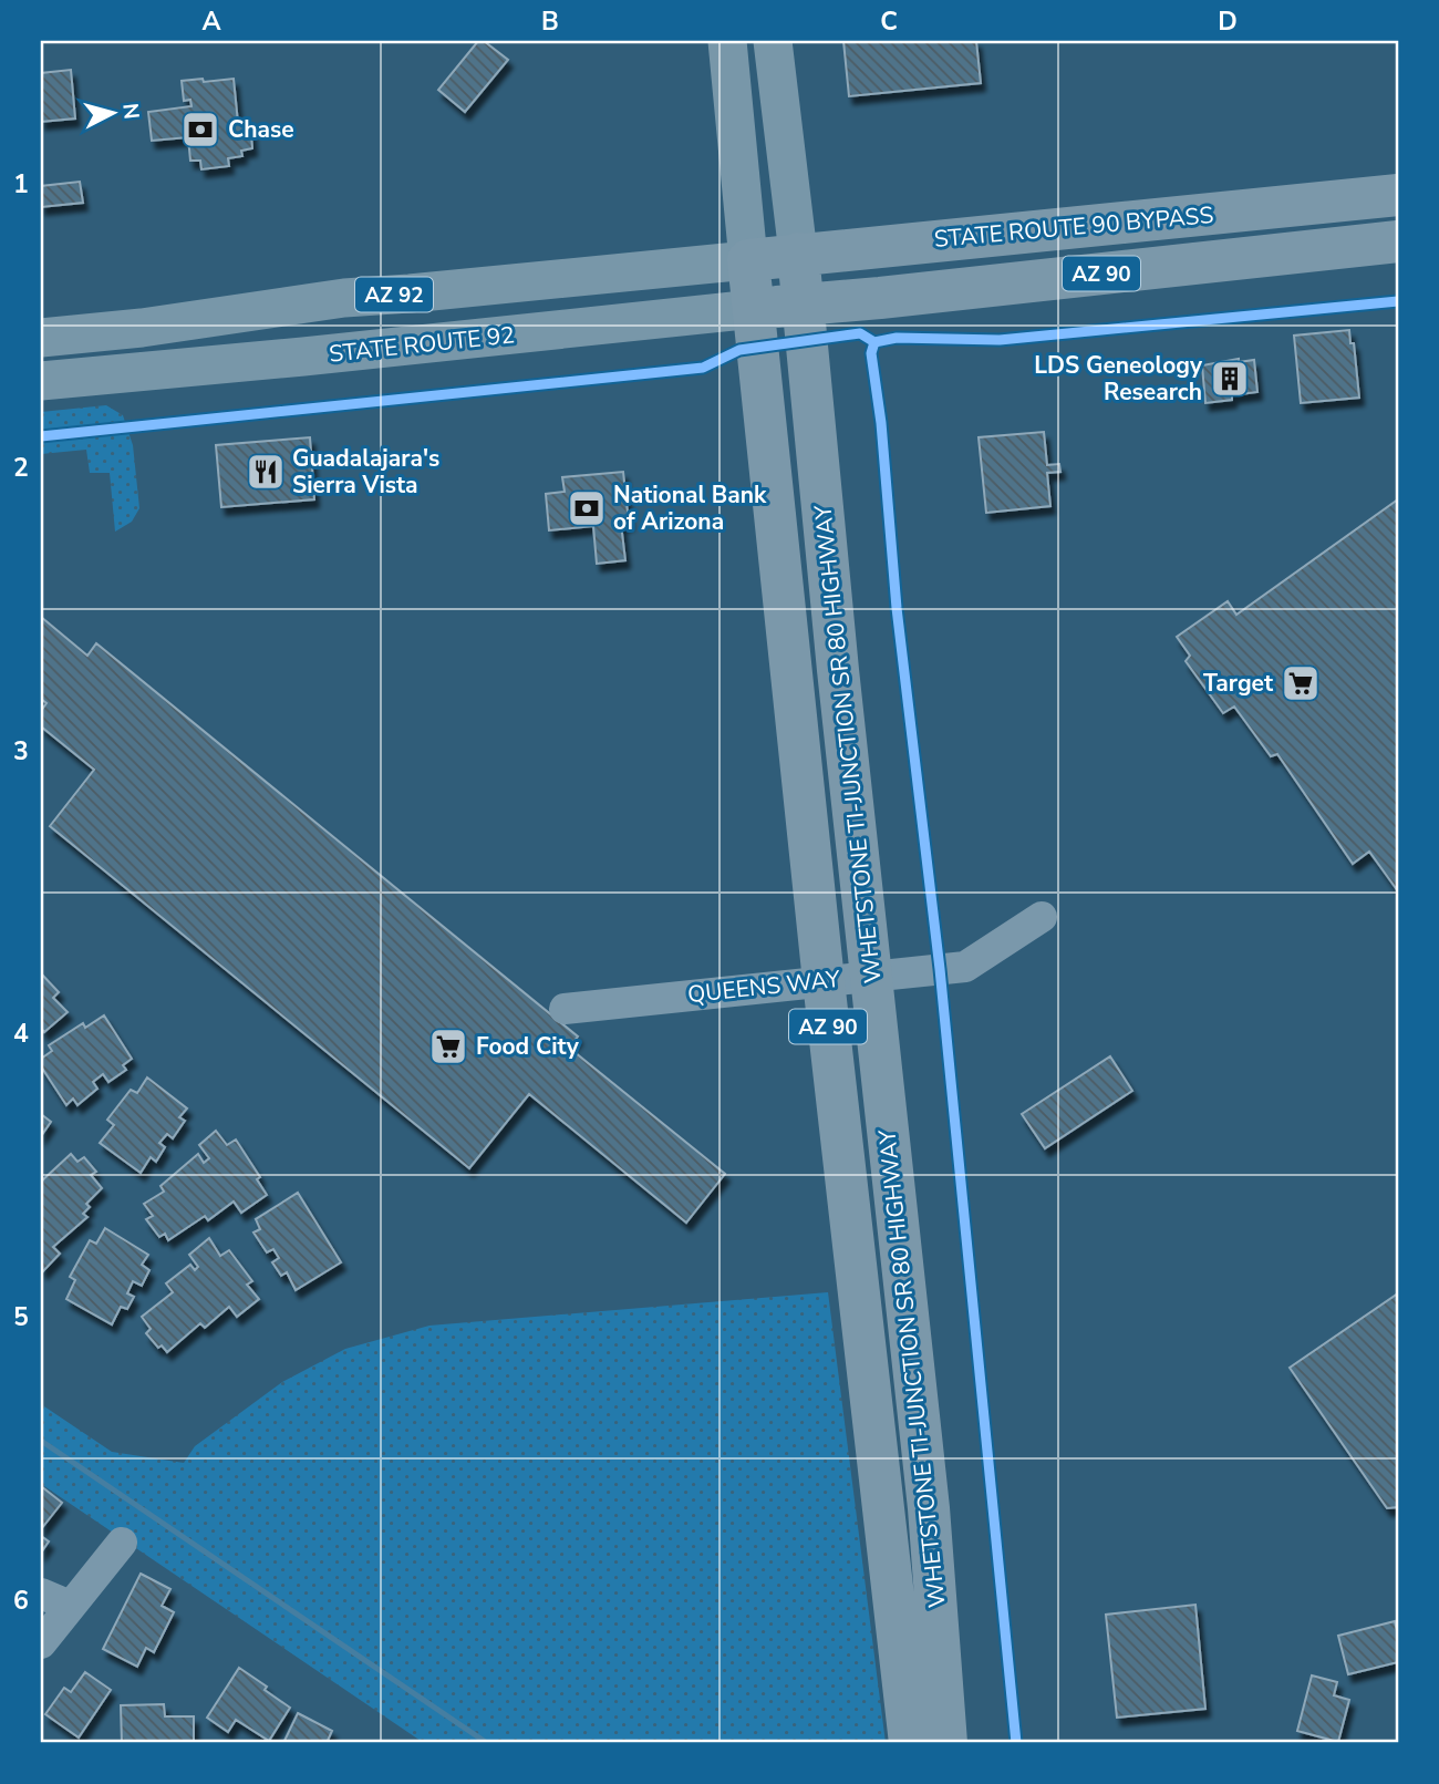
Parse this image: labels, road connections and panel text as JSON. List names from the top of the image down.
{
  "streets": {
    "highway": [
      "STATE ROUTE 90 BYPASS",
      "AZ 90",
      "AZ 92",
      "STATE ROUTE 92",
      "WHETSTONE TI-JUNCTION SR 80 HIGHWAY"
    ],
    "street": ["QUEENS WAY"]
  },
  "crossings": [
    ["STATE ROUTE 90 BYPASS", "AZ 92"],
    ["STATE ROUTE 90 BYPASS", "STATE ROUTE 92"],
    ["STATE ROUTE 90 BYPASS", "WHETSTONE TI-JUNCTION SR 80 HIGHWAY"],
    ["AZ 92", "WHETSTONE TI-JUNCTION SR 80 HIGHWAY"],
    ["STATE ROUTE 92", "WHETSTONE TI-JUNCTION SR 80 HIGHWAY"],
    ["WHETSTONE TI-JUNCTION SR 80 HIGHWAY", "QUEENS WAY"]
  ],
  "places": {
    "bank": ["Chase", "National Bank of Arizona"],
    "building": ["LDS Geneology Research"],
    "restaurant": ["Guadalajara's Sierra Vista"],
    "supermarket": ["Target", "Food City"]
  },
  "north": "right",
  "grid": {
    "columns": [
      "A",
      "B",
      "C",
      "D"
    ],
    "rows": [
      "1",
      "2",
      "3",
      "4",
      "5",
      "6"
    ]
  }
}
